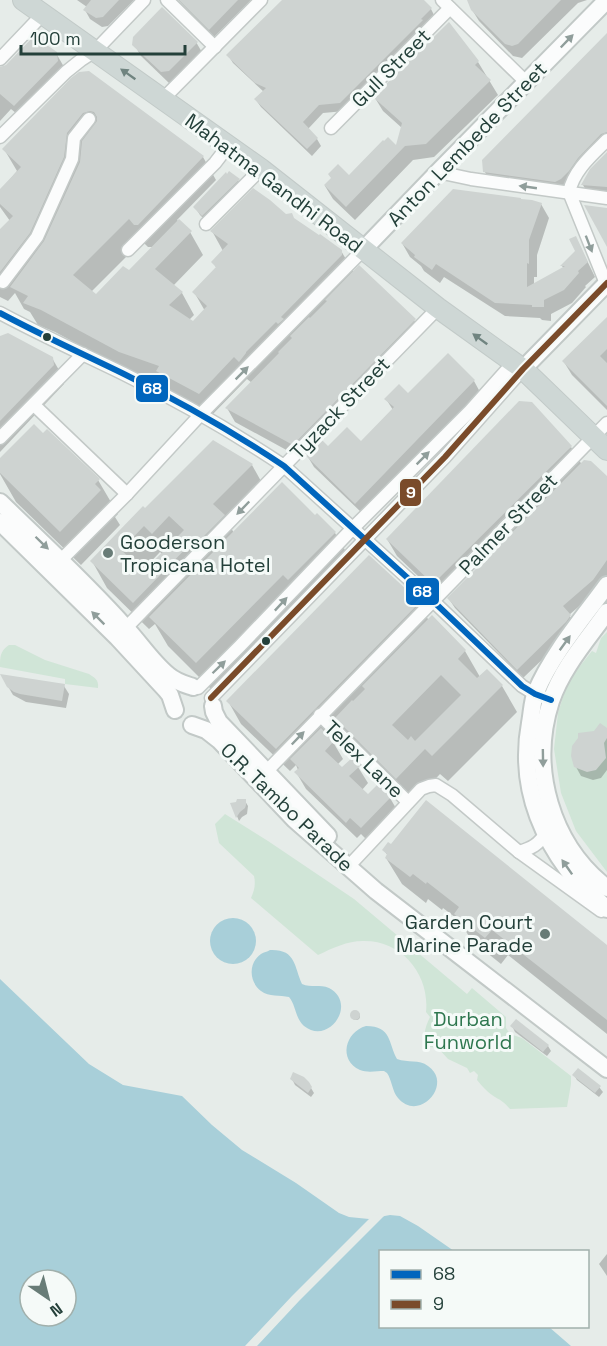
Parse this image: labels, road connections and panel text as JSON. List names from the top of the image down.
{
  "streets": {
    "main road": ["Anton Lembede Street", "Mahatma Gandhi Road", "O.R. Tambo Parade"],
    "street": [
      "Gull Street",
      "Tyzack Street",
      "Palmer Street",
      "Telex Lane"
    ]
  },
  "crossings": [
    ["Anton Lembede Street", "Mahatma Gandhi Road"],
    ["Anton Lembede Street", "O.R. Tambo Parade"],
    ["Mahatma Gandhi Road", "Tyzack Street"],
    ["Mahatma Gandhi Road", "Palmer Street"],
    ["Tyzack Street", "O.R. Tambo Parade"],
    ["Palmer Street", "Telex Lane"],
    ["Palmer Street", "O.R. Tambo Parade"]
  ],
  "one_way": ["Anton Lembede Street"],
  "parks": ["Durban Funworld"],
  "places": ["Gooderson Tropicana Hotel", "Garden Court Marine Parade"],
  "lines": ["transit line 9", "transit line 68"],
  "legend": ["68", "9"],
  "scale_bar": "100 m",
  "north": "bottom right"
}
